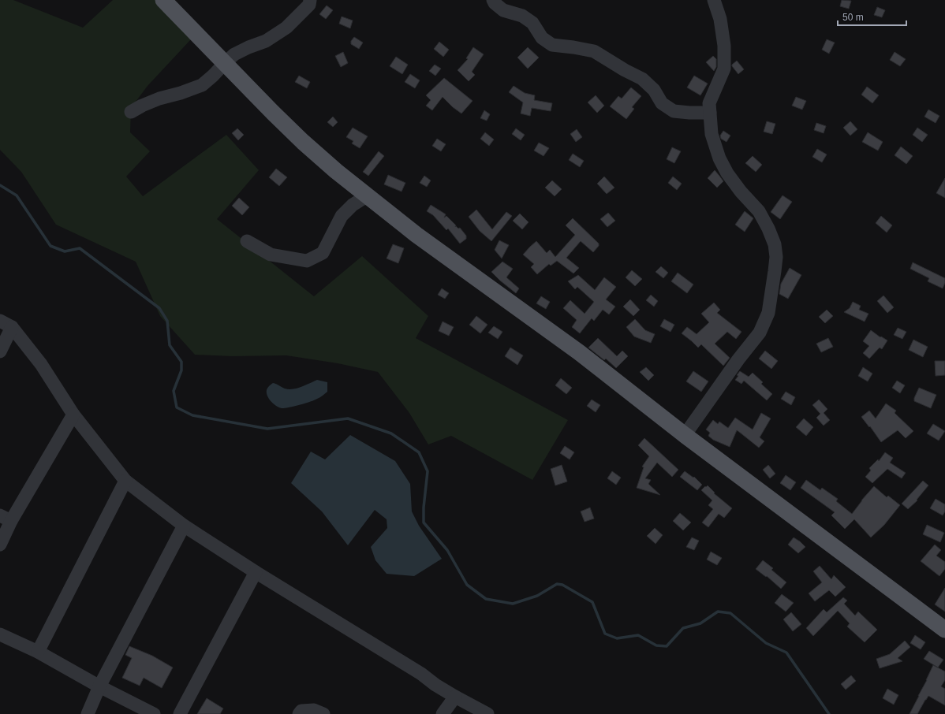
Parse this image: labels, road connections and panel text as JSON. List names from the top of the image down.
{
  "scale_bar": "50 m"
}
